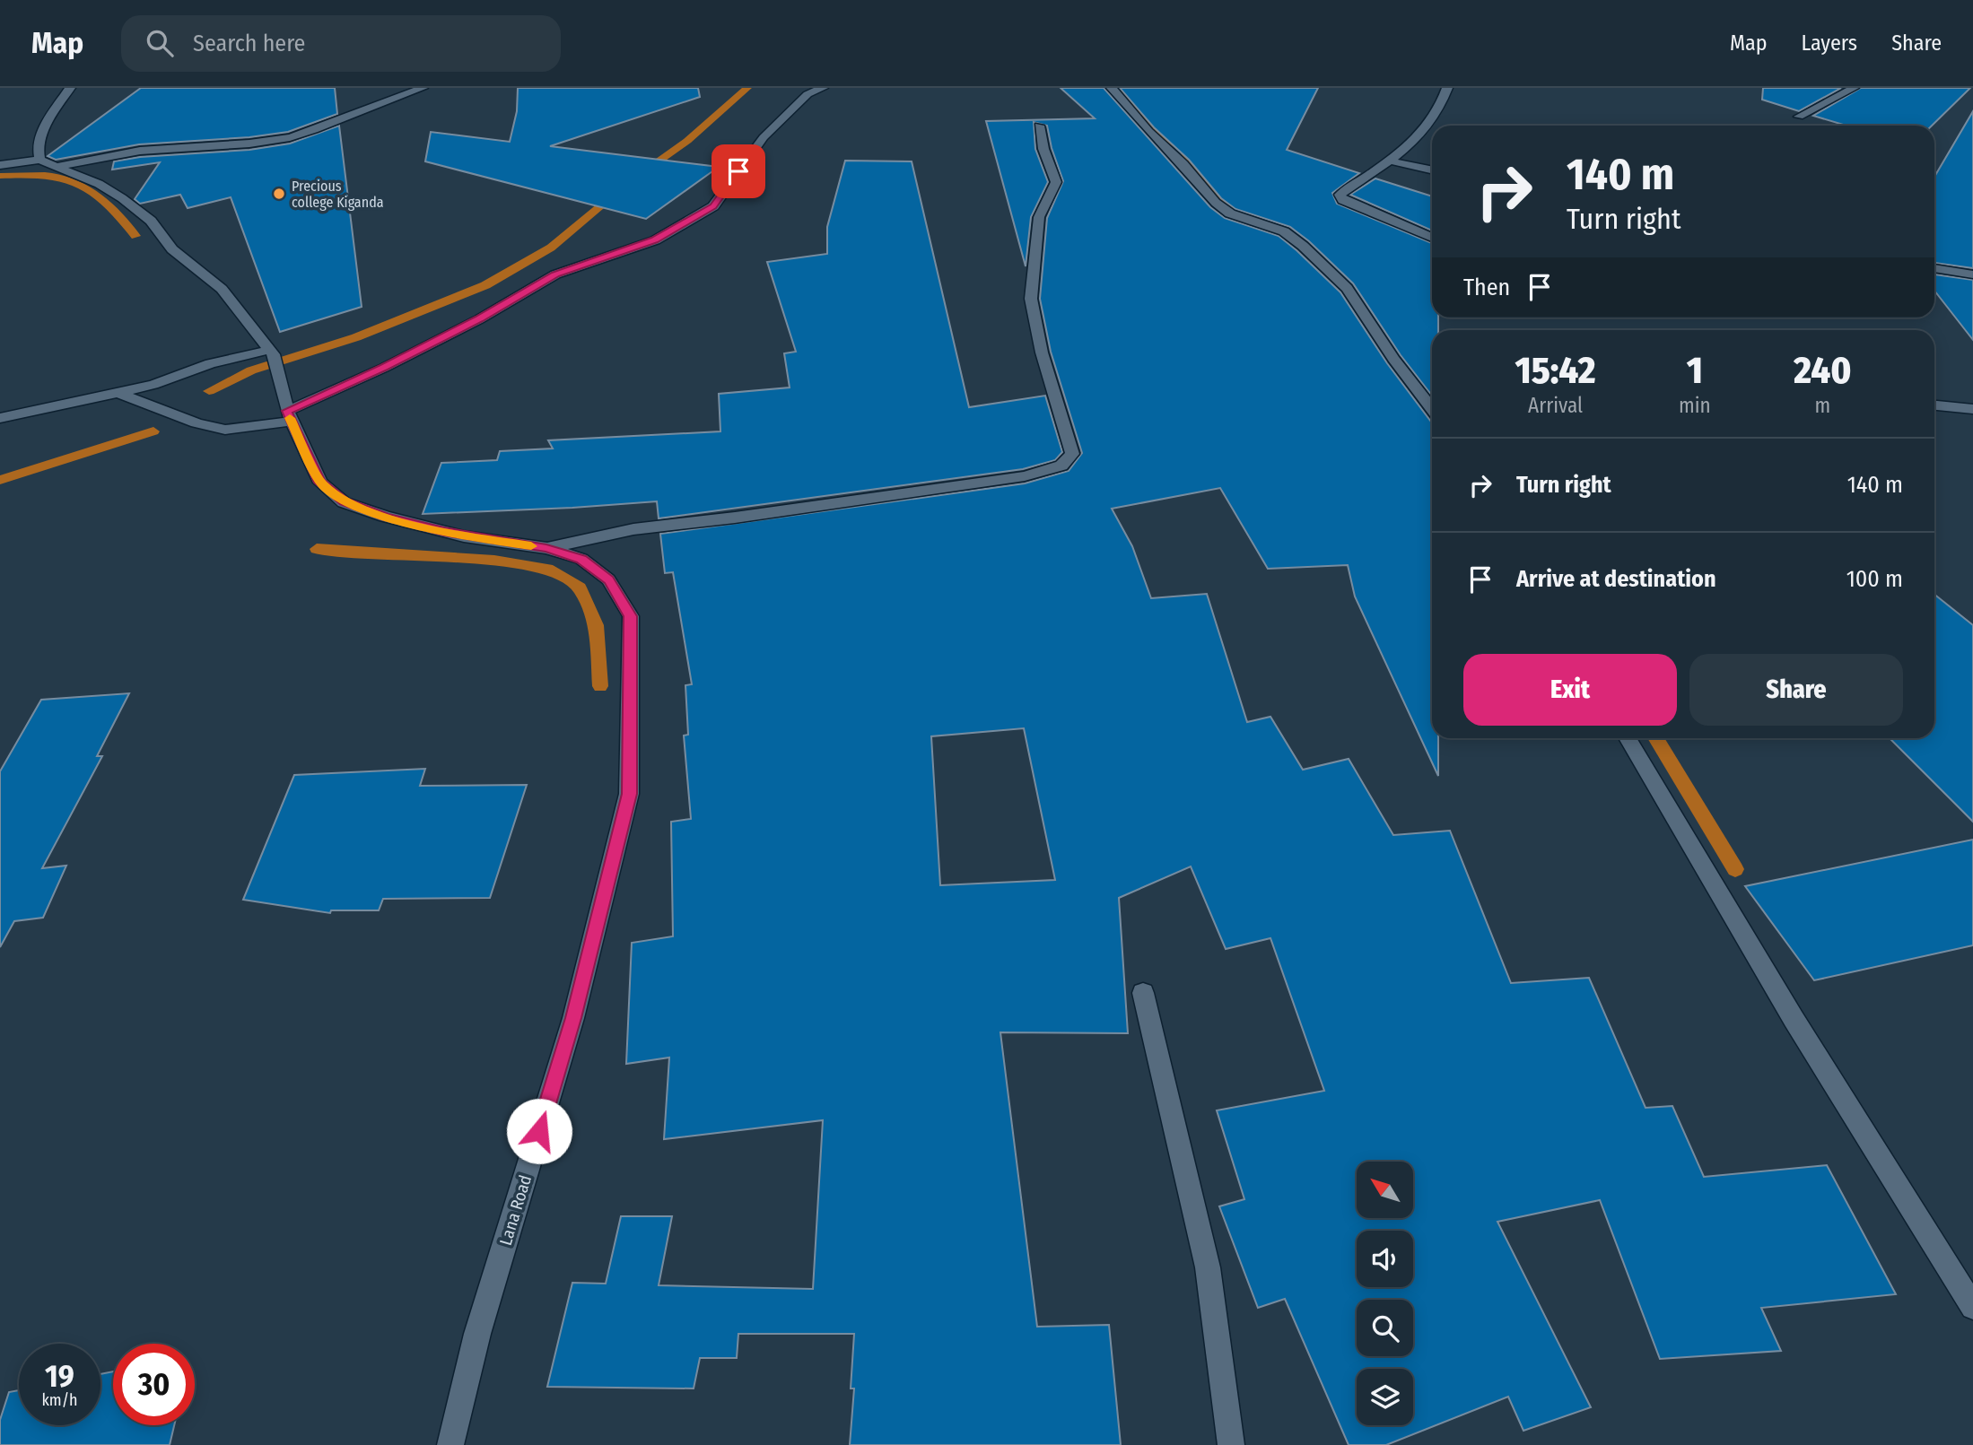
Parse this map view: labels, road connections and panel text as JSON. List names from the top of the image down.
{
  "streets": {
    "street": ["Lana Road"]
  },
  "places": ["Precious college Kiganda"],
  "north": "top left",
  "page": {
    "header": "Map",
    "search": "Search here",
    "nav": ["Map", "Layers", "Share"],
    "turn": ["140 m", "Turn right"],
    "then": "Then",
    "eta": [
      "15:42",
      "Arrival",
      "1",
      "min",
      "240",
      "m"
    ],
    "list": [
      {
        "name": "Turn right",
        "value": "140 m"
      },
      {
        "name": "Arrive at destination",
        "value": "100 m"
      }
    ],
    "buttons": ["Exit", "Share"],
    "speed": "19 km/h",
    "limit": "30"
  }
}
